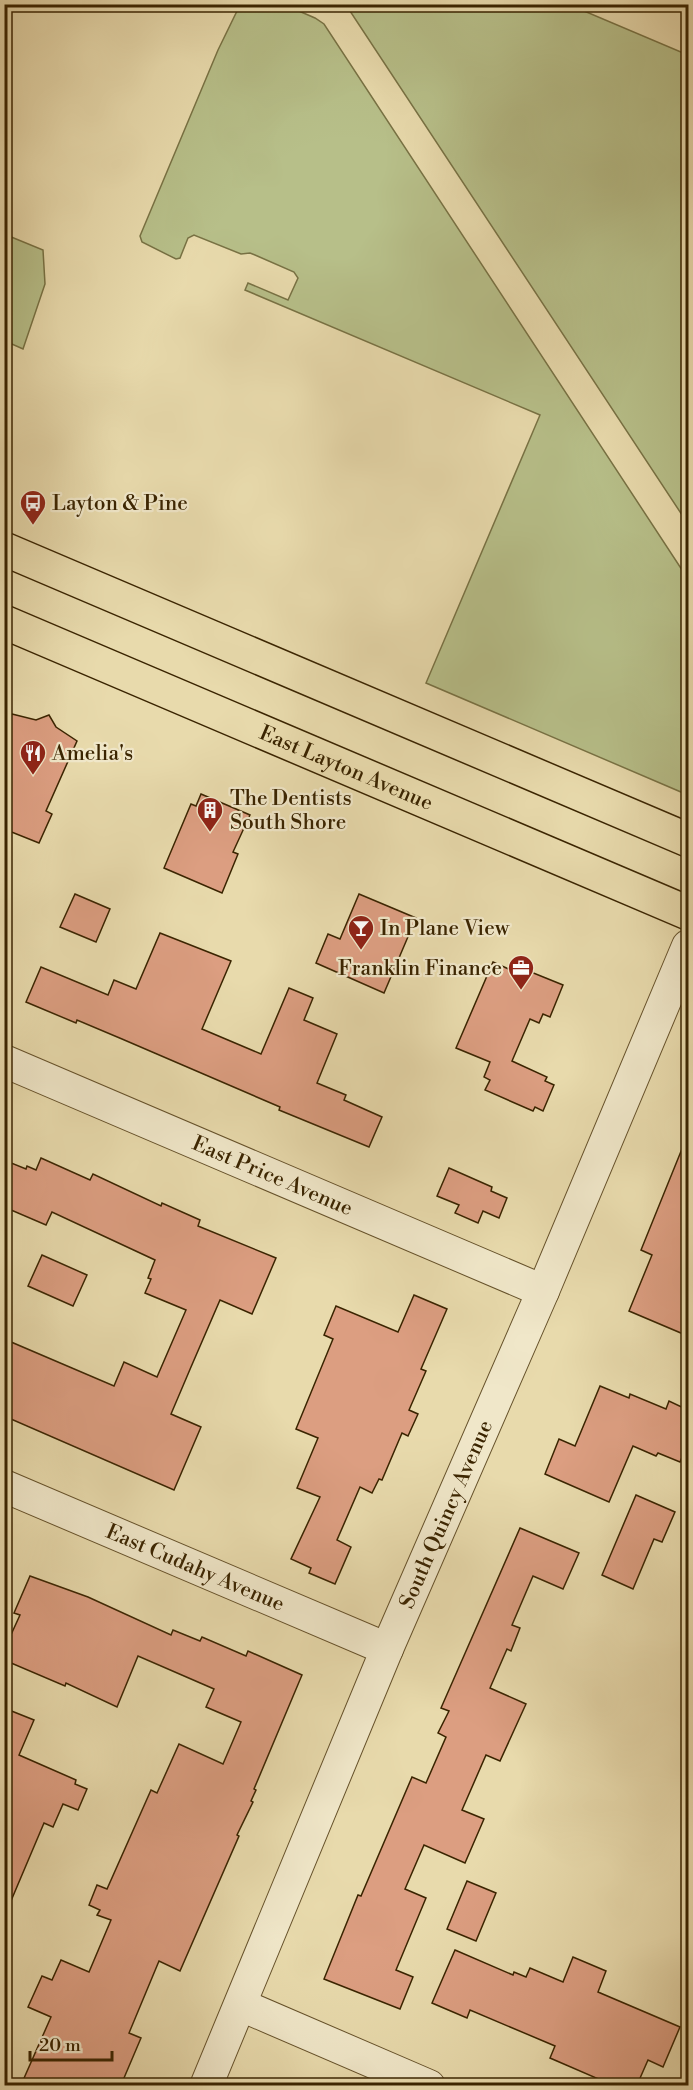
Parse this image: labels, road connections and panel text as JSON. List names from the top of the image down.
{
  "streets": {
    "main road": ["East Layton Avenue"],
    "street": ["East Price Avenue", "South Quincy Avenue", "East Cudahy Avenue"]
  },
  "crossings": [
    ["East Price Avenue", "South Quincy Avenue"],
    ["South Quincy Avenue", "East Cudahy Avenue"]
  ],
  "places": {
    "bus stop": ["Layton & Pine"],
    "restaurant": ["Amelia's"],
    "building": ["The Dentists South Shore"],
    "bar": ["In Plane View"],
    "office": ["Franklin Finance"]
  },
  "scale_bar": "20 m"
}
